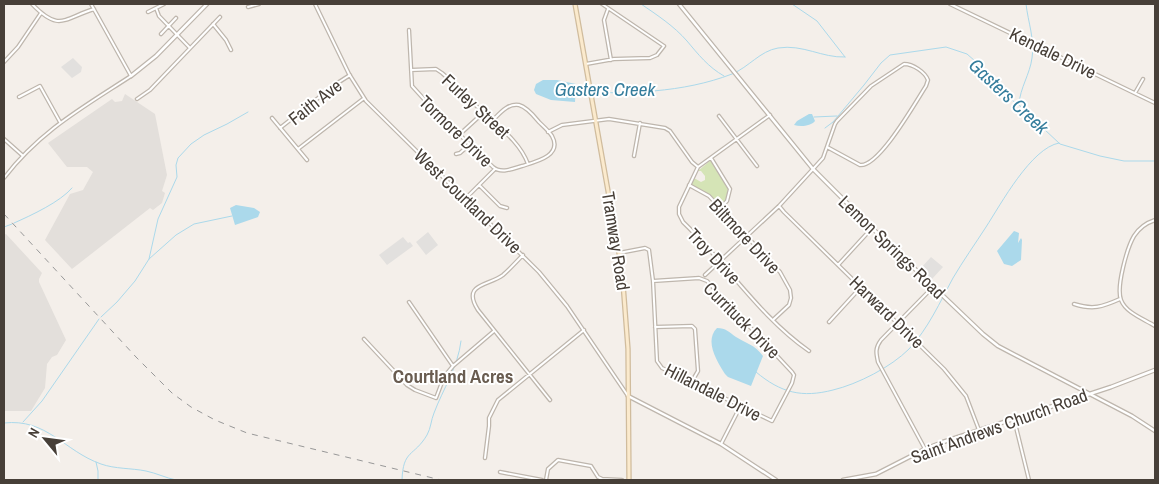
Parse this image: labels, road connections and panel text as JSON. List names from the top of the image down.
{
  "streets": {
    "main road": ["Tramway Road"],
    "street": [
      "Kendale Drive",
      "Faith Ave",
      "Furley Street",
      "Tormore Drive",
      "West Courtland Drive",
      "Biltmore Drive",
      "Lemon Springs Road",
      "Troy Drive",
      "Harward Drive",
      "Currituck Drive",
      "Hillandale Drive",
      "Saint Andrews Church Road"
    ]
  },
  "crossings": [
    ["Faith Ave", "West Courtland Drive"],
    ["Furley Street", "Tormore Drive"],
    ["West Courtland Drive", "Tramway Road"],
    ["Biltmore Drive", "Troy Drive"],
    ["Tramway Road", "Hillandale Drive"],
    ["Lemon Springs Road", "Troy Drive"],
    ["Lemon Springs Road", "Saint Andrews Church Road"],
    ["Harward Drive", "Saint Andrews Church Road"],
    ["Currituck Drive", "Hillandale Drive"]
  ],
  "districts": ["Courtland Acres"],
  "water": ["Gasters Creek"],
  "north": "top left"
}
